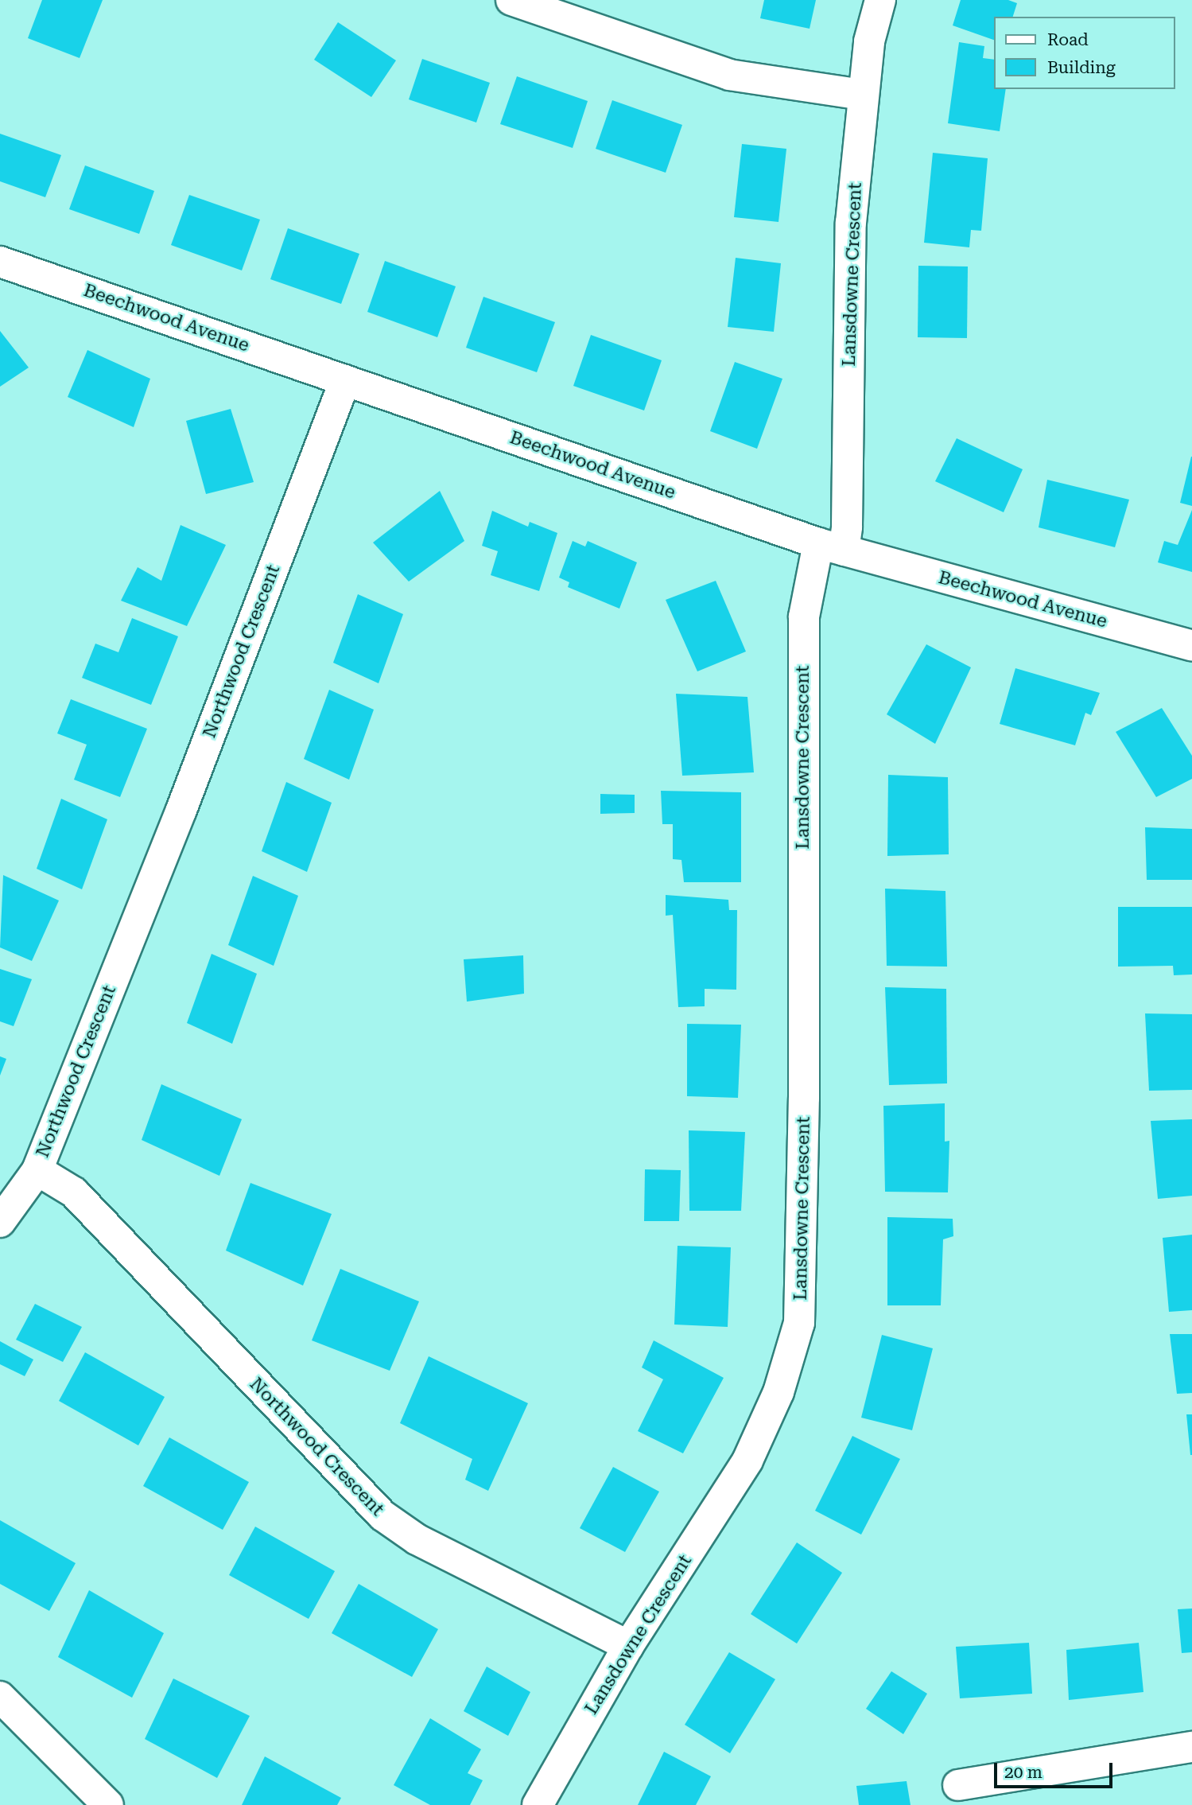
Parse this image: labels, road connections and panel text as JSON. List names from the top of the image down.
{
  "streets": {
    "street": ["Lansdowne Crescent", "Beechwood Avenue", "Northwood Crescent"]
  },
  "crossings": [
    ["Lansdowne Crescent", "Beechwood Avenue"],
    ["Lansdowne Crescent", "Northwood Crescent"],
    ["Beechwood Avenue", "Northwood Crescent"]
  ],
  "legend": ["Road", "Building"],
  "scale_bar": "20 m"
}
